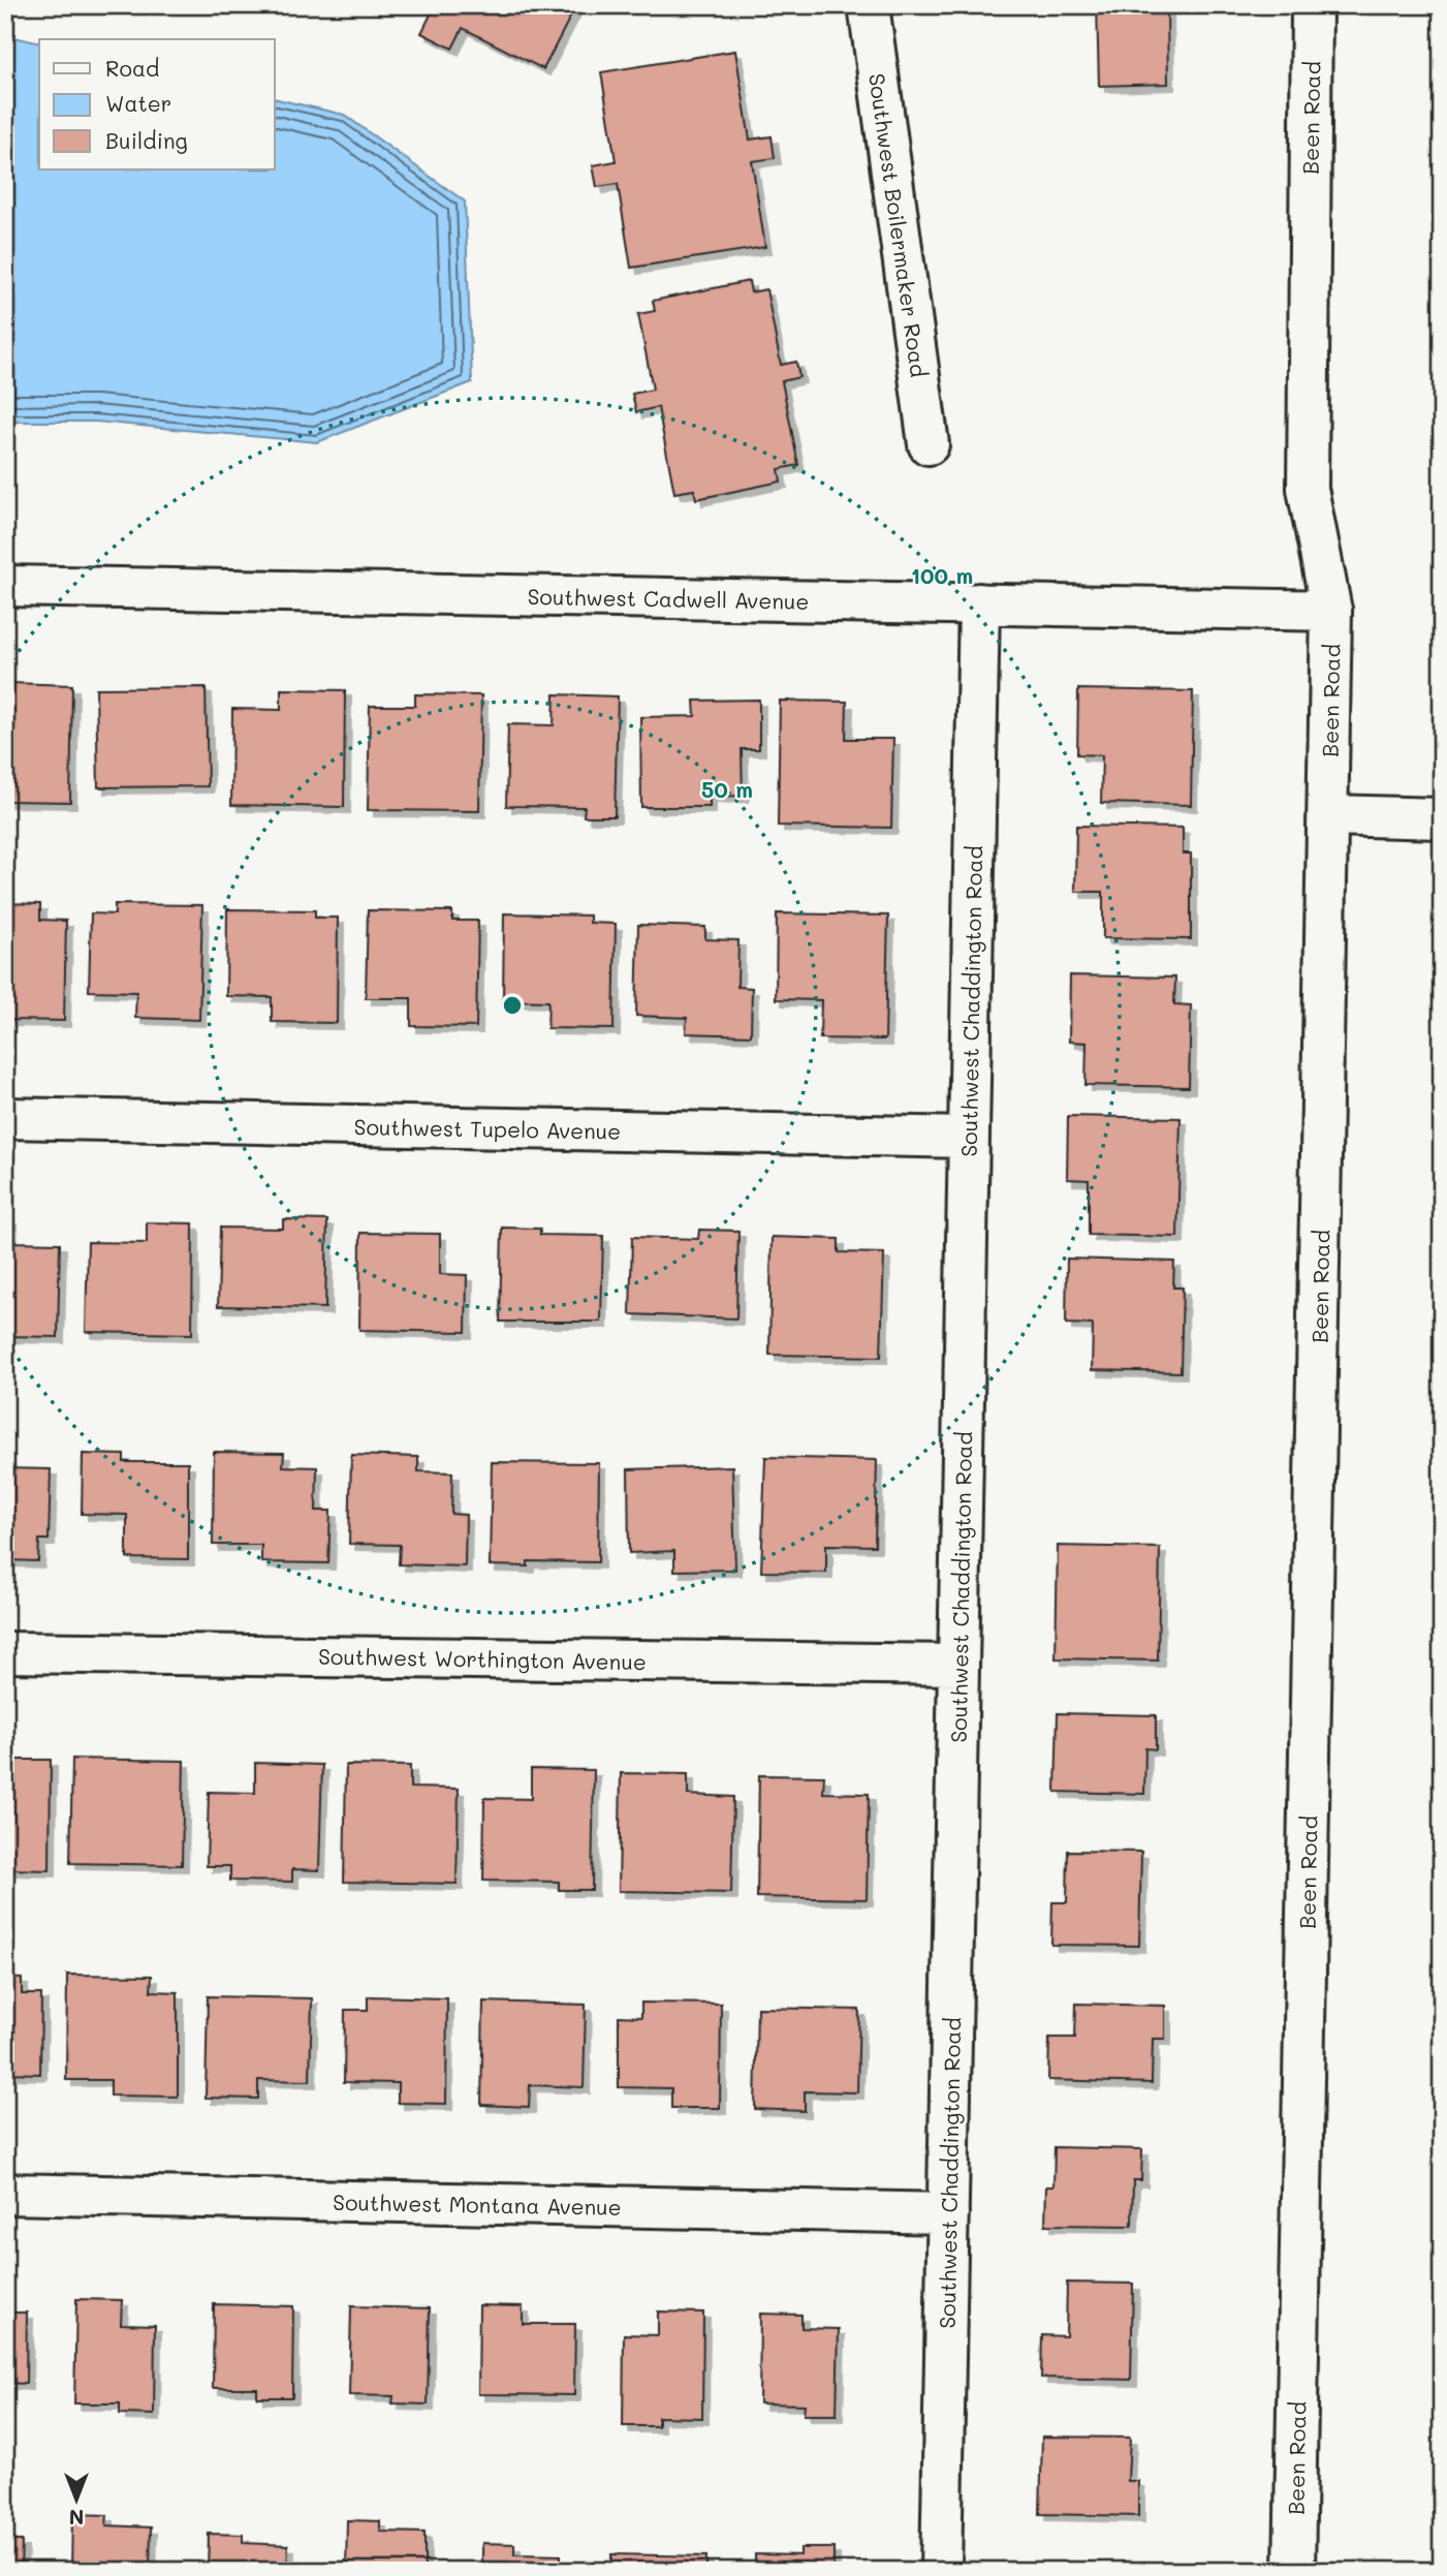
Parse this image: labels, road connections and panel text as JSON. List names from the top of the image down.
{
  "streets": {
    "street": [
      "Been Road",
      "Southwest Boilermaker Road",
      "Southwest Cadwell Avenue",
      "Southwest Chaddington Road",
      "Southwest Tupelo Avenue",
      "Southwest Worthington Avenue",
      "Southwest Montana Avenue"
    ]
  },
  "crossings": [
    ["Been Road", "Southwest Cadwell Avenue"],
    ["Southwest Cadwell Avenue", "Southwest Chaddington Road"],
    ["Southwest Chaddington Road", "Southwest Tupelo Avenue"],
    ["Southwest Chaddington Road", "Southwest Worthington Avenue"],
    ["Southwest Chaddington Road", "Southwest Montana Avenue"]
  ],
  "legend": ["Road", "Water", "Building"],
  "north": "bottom",
  "rings": ["100 m", "50 m"]
}
